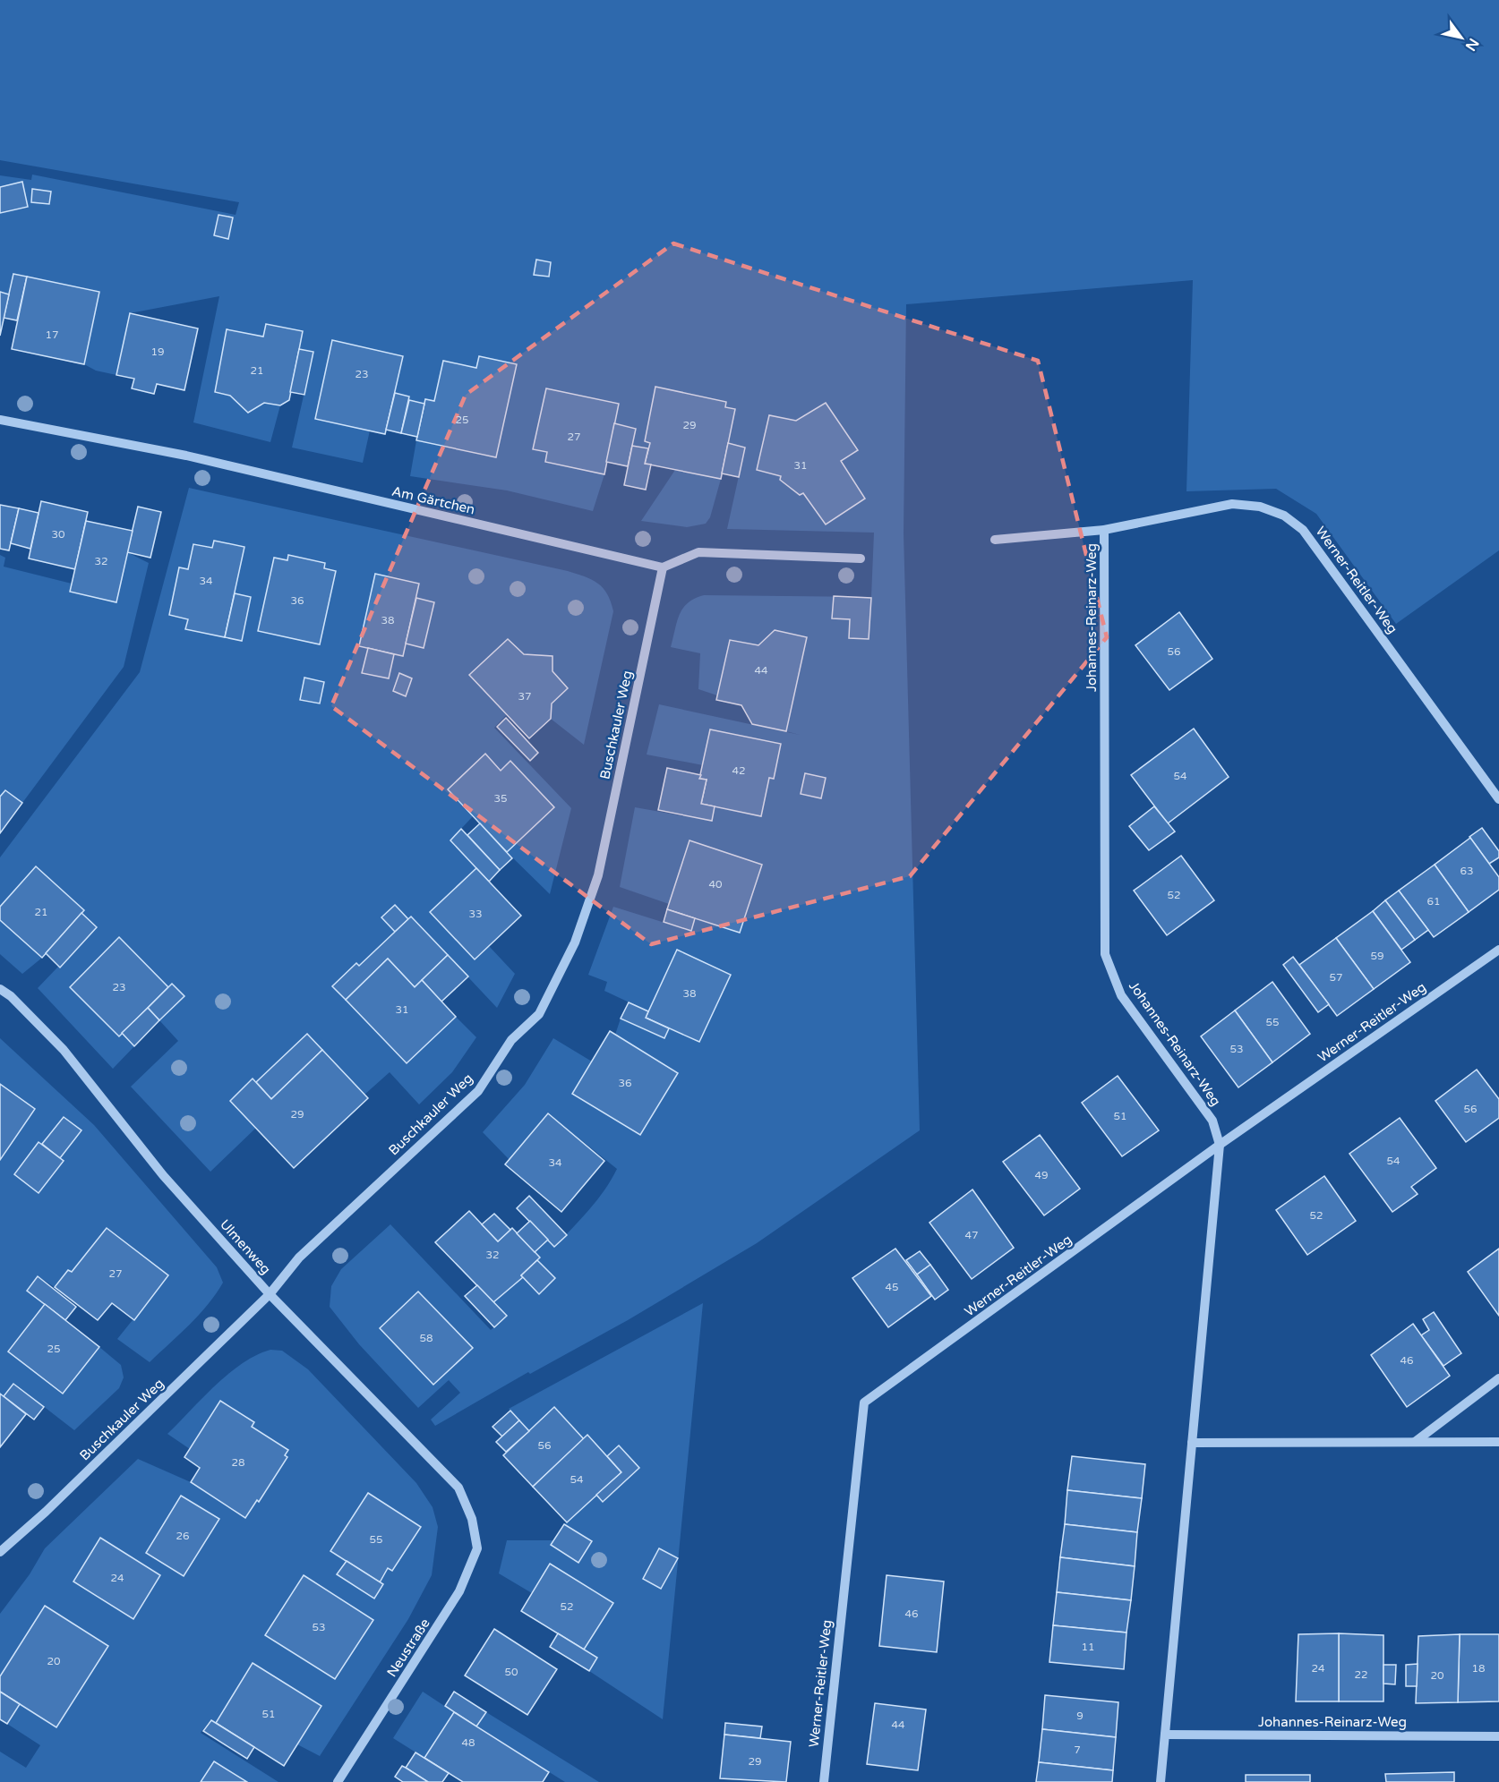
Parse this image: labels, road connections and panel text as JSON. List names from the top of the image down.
{
  "streets": {
    "street": [
      "Am Gärtchen",
      "Werner-Reitler-Weg",
      "Johannes-Reinarz-Weg",
      "Buschkauler Weg",
      "Ulmenweg",
      "Neustraße"
    ]
  },
  "crossings": [
    ["Am Gärtchen", "Buschkauler Weg"],
    ["Werner-Reitler-Weg", "Johannes-Reinarz-Weg"],
    ["Buschkauler Weg", "Ulmenweg"],
    ["Ulmenweg", "Neustraße"]
  ],
  "house_numbers": [
    "17",
    "19",
    "21",
    "23",
    "25",
    "29",
    "27",
    "31",
    "30",
    "32",
    "34",
    "36",
    "38",
    "56",
    "44",
    "37",
    "42",
    "54",
    "35",
    "63",
    "40",
    "52",
    "61",
    "21",
    "33",
    "59",
    "57",
    "23",
    "38",
    "31",
    "55",
    "53",
    "36",
    "56",
    "29",
    "51",
    "54",
    "34",
    "49",
    "52",
    "47",
    "32",
    "27",
    "45",
    "58",
    "25",
    "46",
    "56",
    "28",
    "54",
    "26",
    "55",
    "24",
    "52",
    "46",
    "53",
    "11",
    "20",
    "24",
    "18",
    "50",
    "22",
    "20",
    "51",
    "9",
    "44",
    "48",
    "7",
    "29"
  ],
  "north": "bottom right"
}
